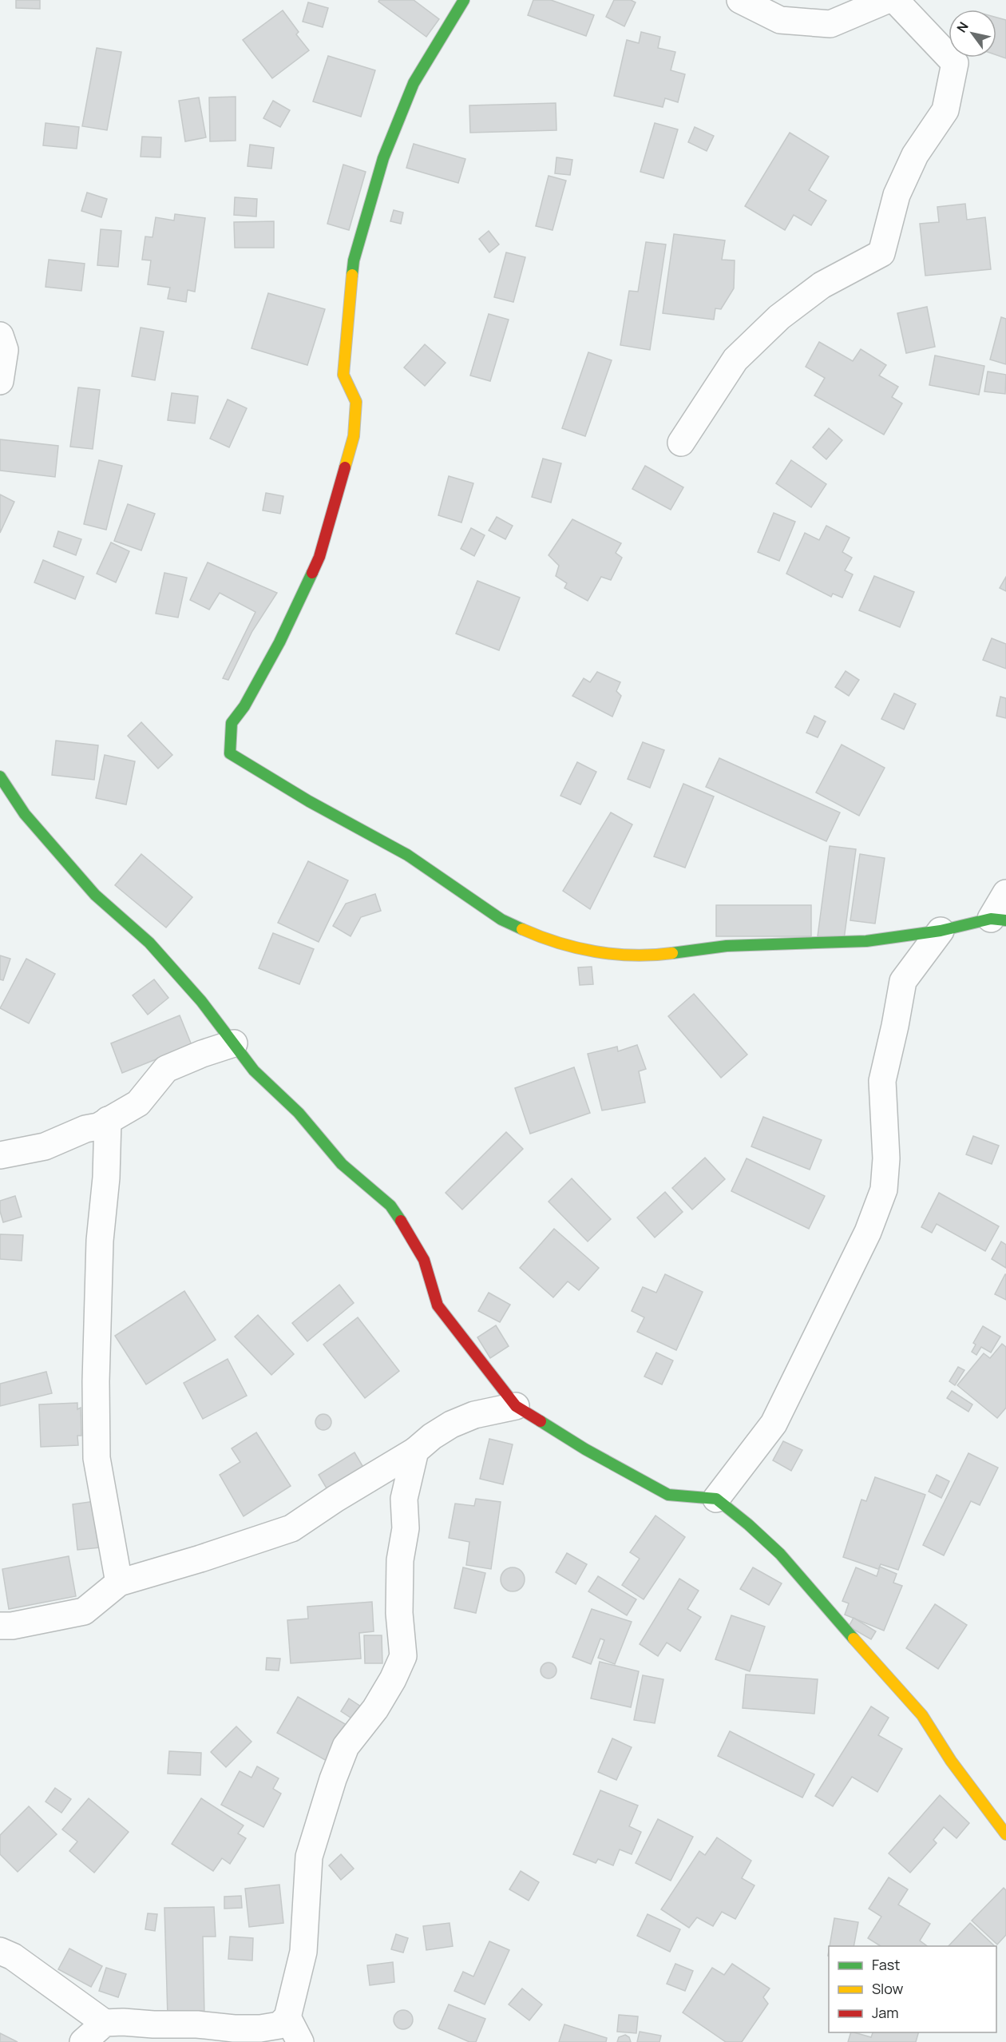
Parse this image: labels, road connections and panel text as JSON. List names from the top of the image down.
{
  "legend": ["Fast", "Slow", "Jam"],
  "north": "top left"
}
